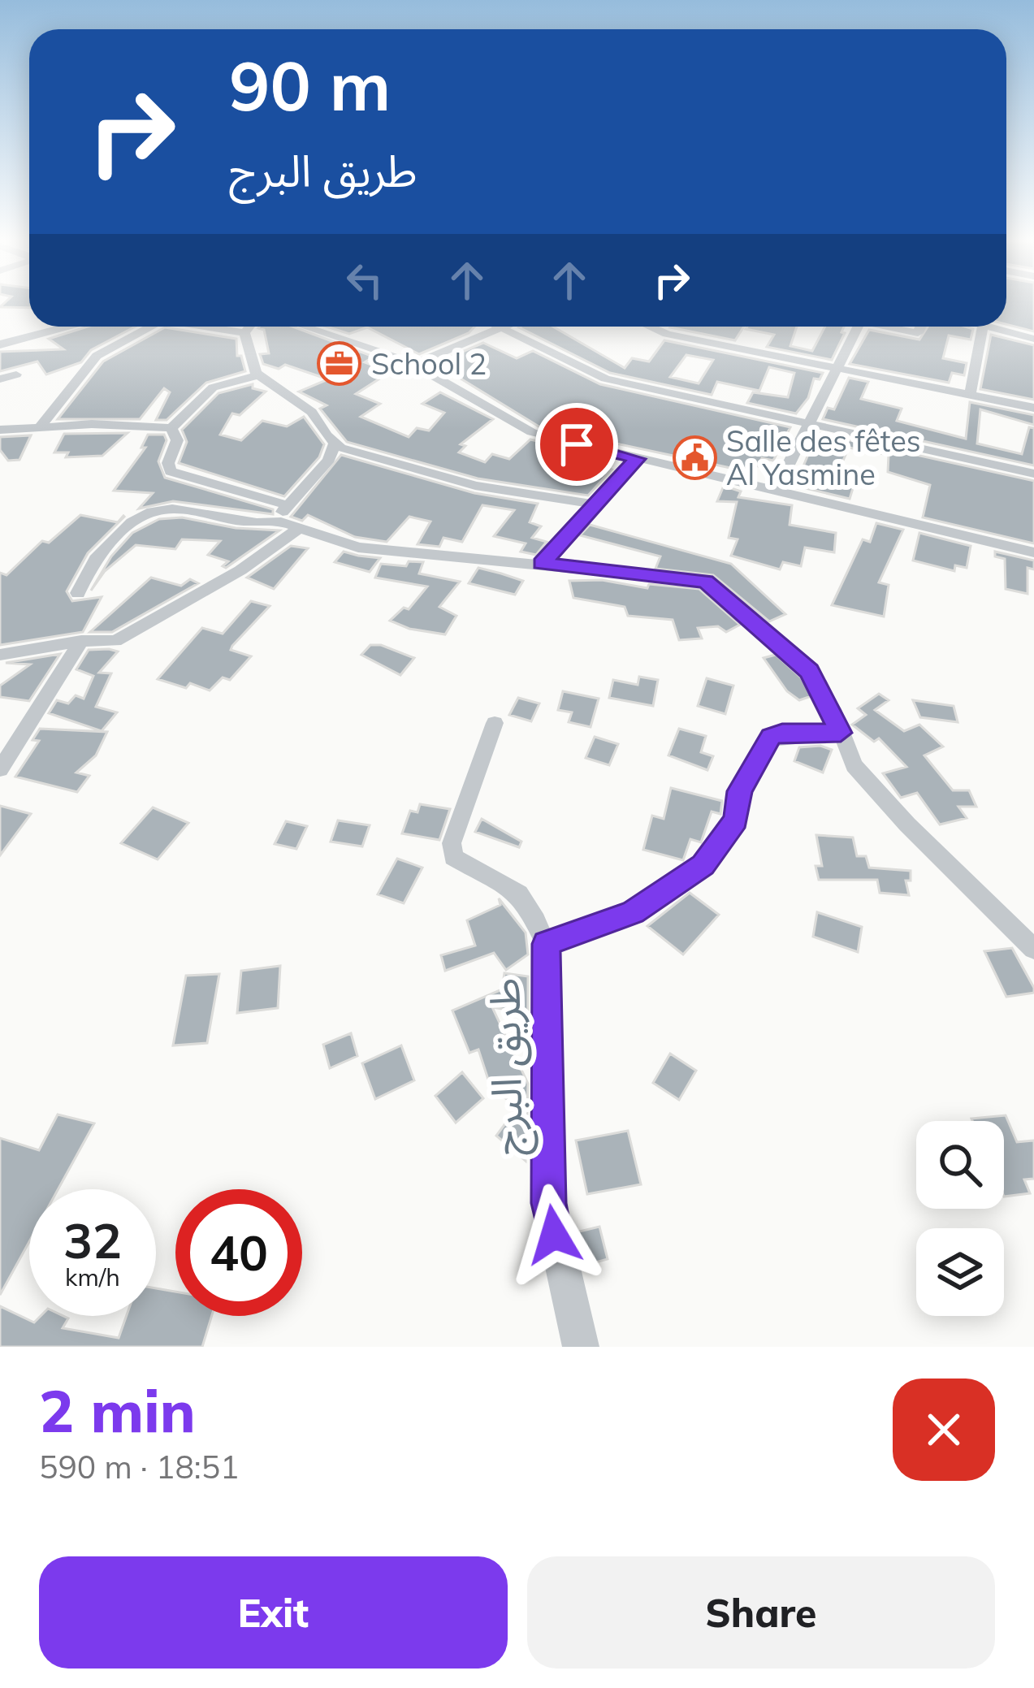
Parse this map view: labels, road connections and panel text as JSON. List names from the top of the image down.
{
  "streets": {
    "street": ["طريق البرج"]
  },
  "places": {
    "office": ["School 2"],
    "public building": ["Salle des fêtes Al Yasmine"]
  },
  "page": {
    "turn": ["90 m", "طريق البرج"],
    "speed": "32 km/h",
    "limit": "40",
    "heading": ["2 min", "590 m · 18:51"],
    "buttons": ["Exit", "Share"]
  }
}
